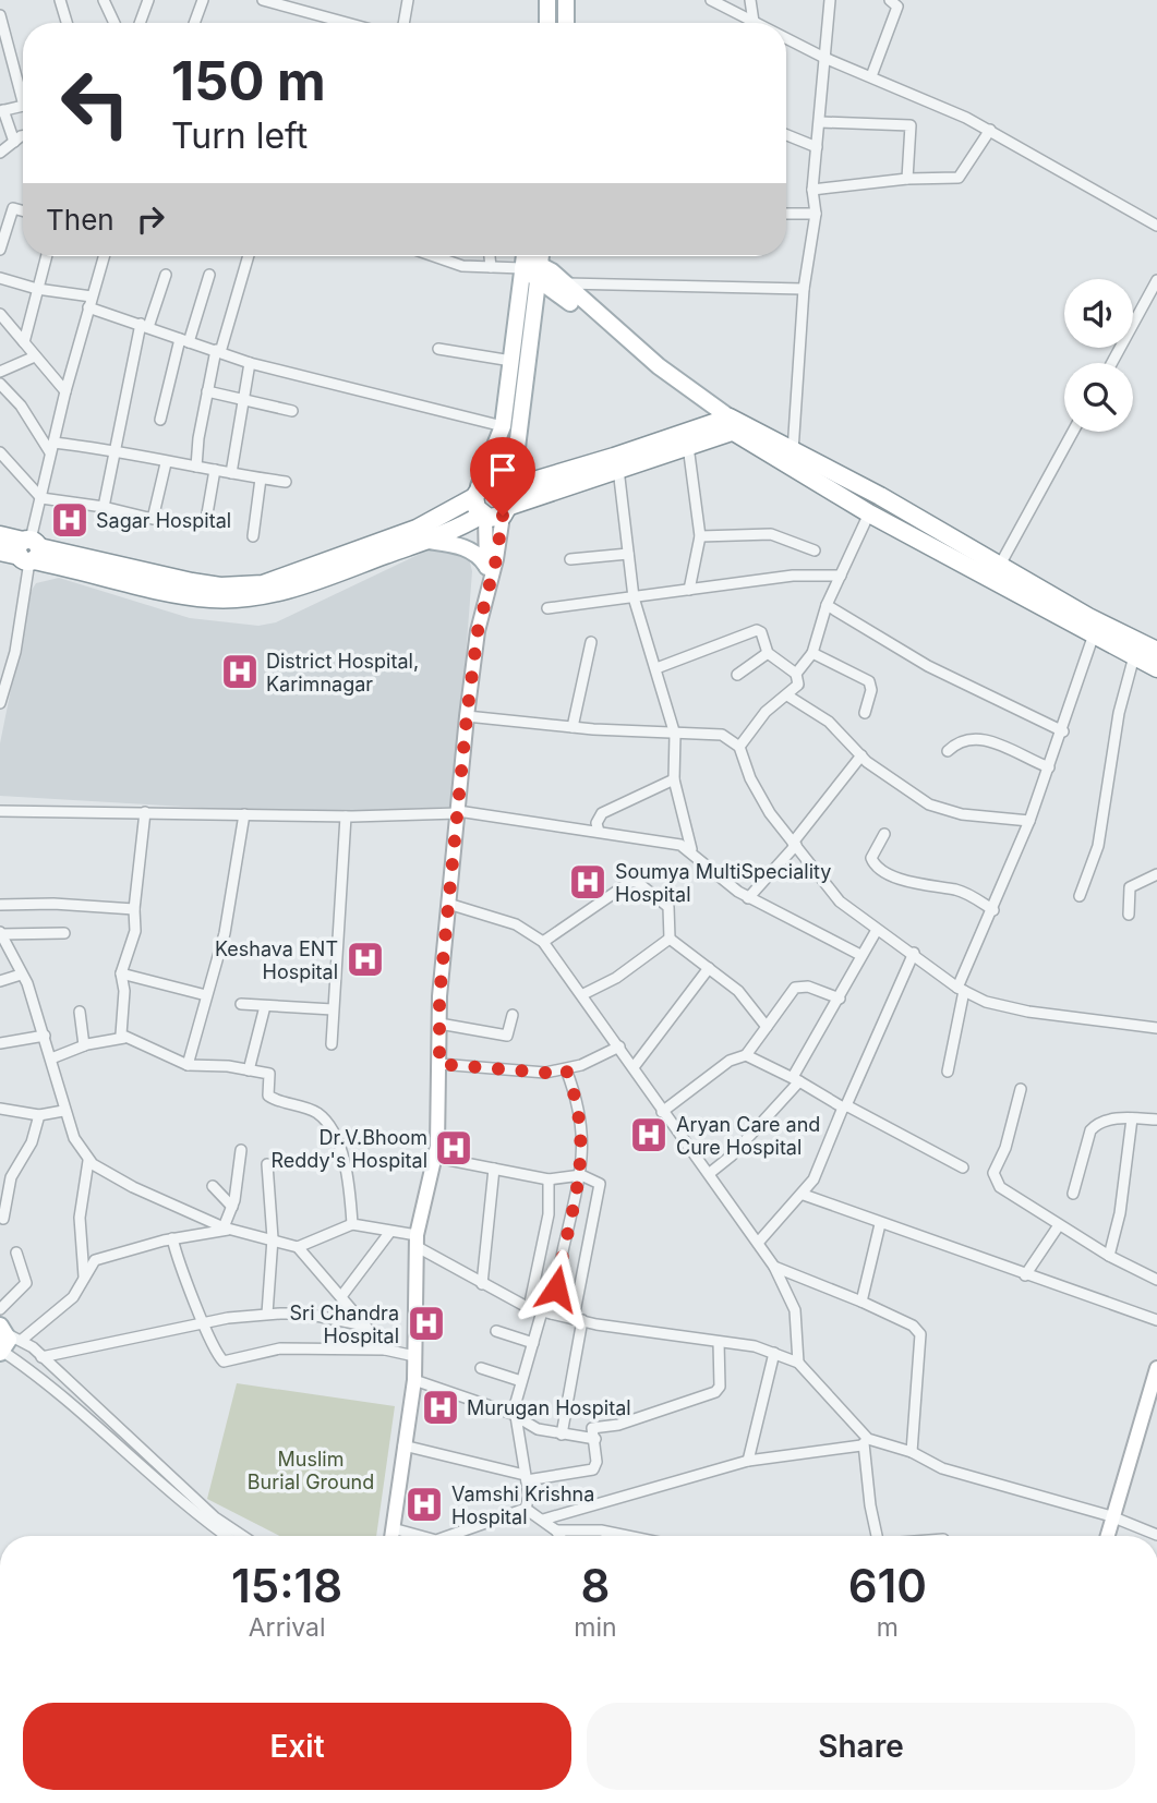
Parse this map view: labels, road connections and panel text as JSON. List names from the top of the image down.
{
  "parks": ["Muslim Burial Ground"],
  "places": {
    "hospital": [
      "Sagar Hospital",
      "District Hospital, Karimnagar",
      "Soumya MultiSpeciality Hospital",
      "Keshava ENT Hospital",
      "Aryan Care and Cure Hospital",
      "Dr.V.Bhoom Reddy's Hospital",
      "Sri Chandra Hospital",
      "Murugan Hospital",
      "Vamshi Krishna Hospital"
    ]
  },
  "page": {
    "turn": ["150 m", "Turn left"],
    "then": "Then",
    "eta": [
      "15:18",
      "Arrival",
      "8",
      "min",
      "610",
      "m"
    ],
    "buttons": ["Exit", "Share"]
  }
}
